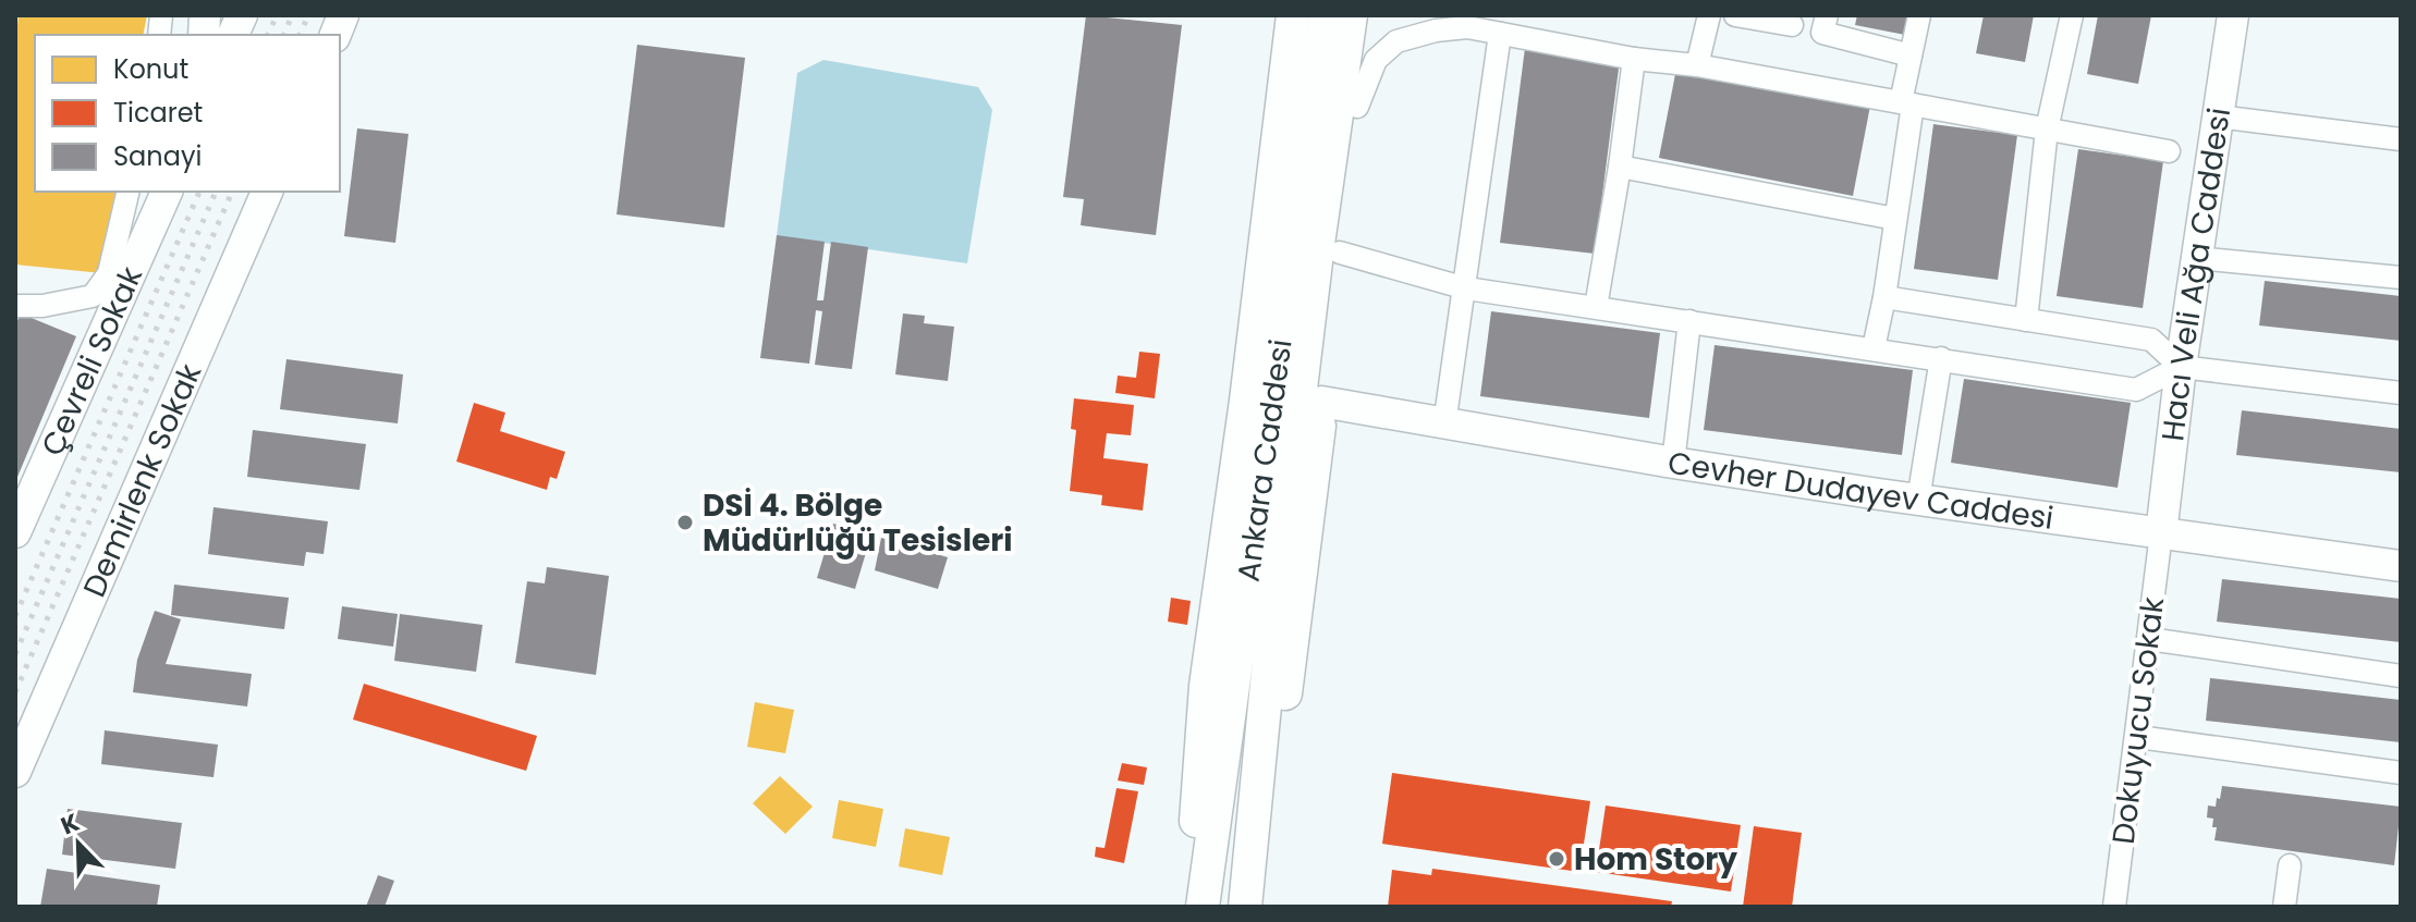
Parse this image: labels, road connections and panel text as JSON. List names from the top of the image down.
{
  "streets": {
    "main road": ["Ankara Caddesi"],
    "street": [
      "Hacı Veli Ağa Caddesi",
      "Çevreli Sokak",
      "Demirlenk Sokak",
      "Cevher Dudayev Caddesi",
      "Dokuyucu Sokak"
    ]
  },
  "crossings": [
    ["Hacı Veli Ağa Caddesi", "Cevher Dudayev Caddesi"],
    ["Hacı Veli Ağa Caddesi", "Dokuyucu Sokak"],
    ["Cevher Dudayev Caddesi", "Dokuyucu Sokak"]
  ],
  "places": ["DSİ 4. Bölge Müdürlüğü Tesisleri", "Hom Story"],
  "legend": ["Konut", "Ticaret", "Sanayi"],
  "north": "top left"
}
